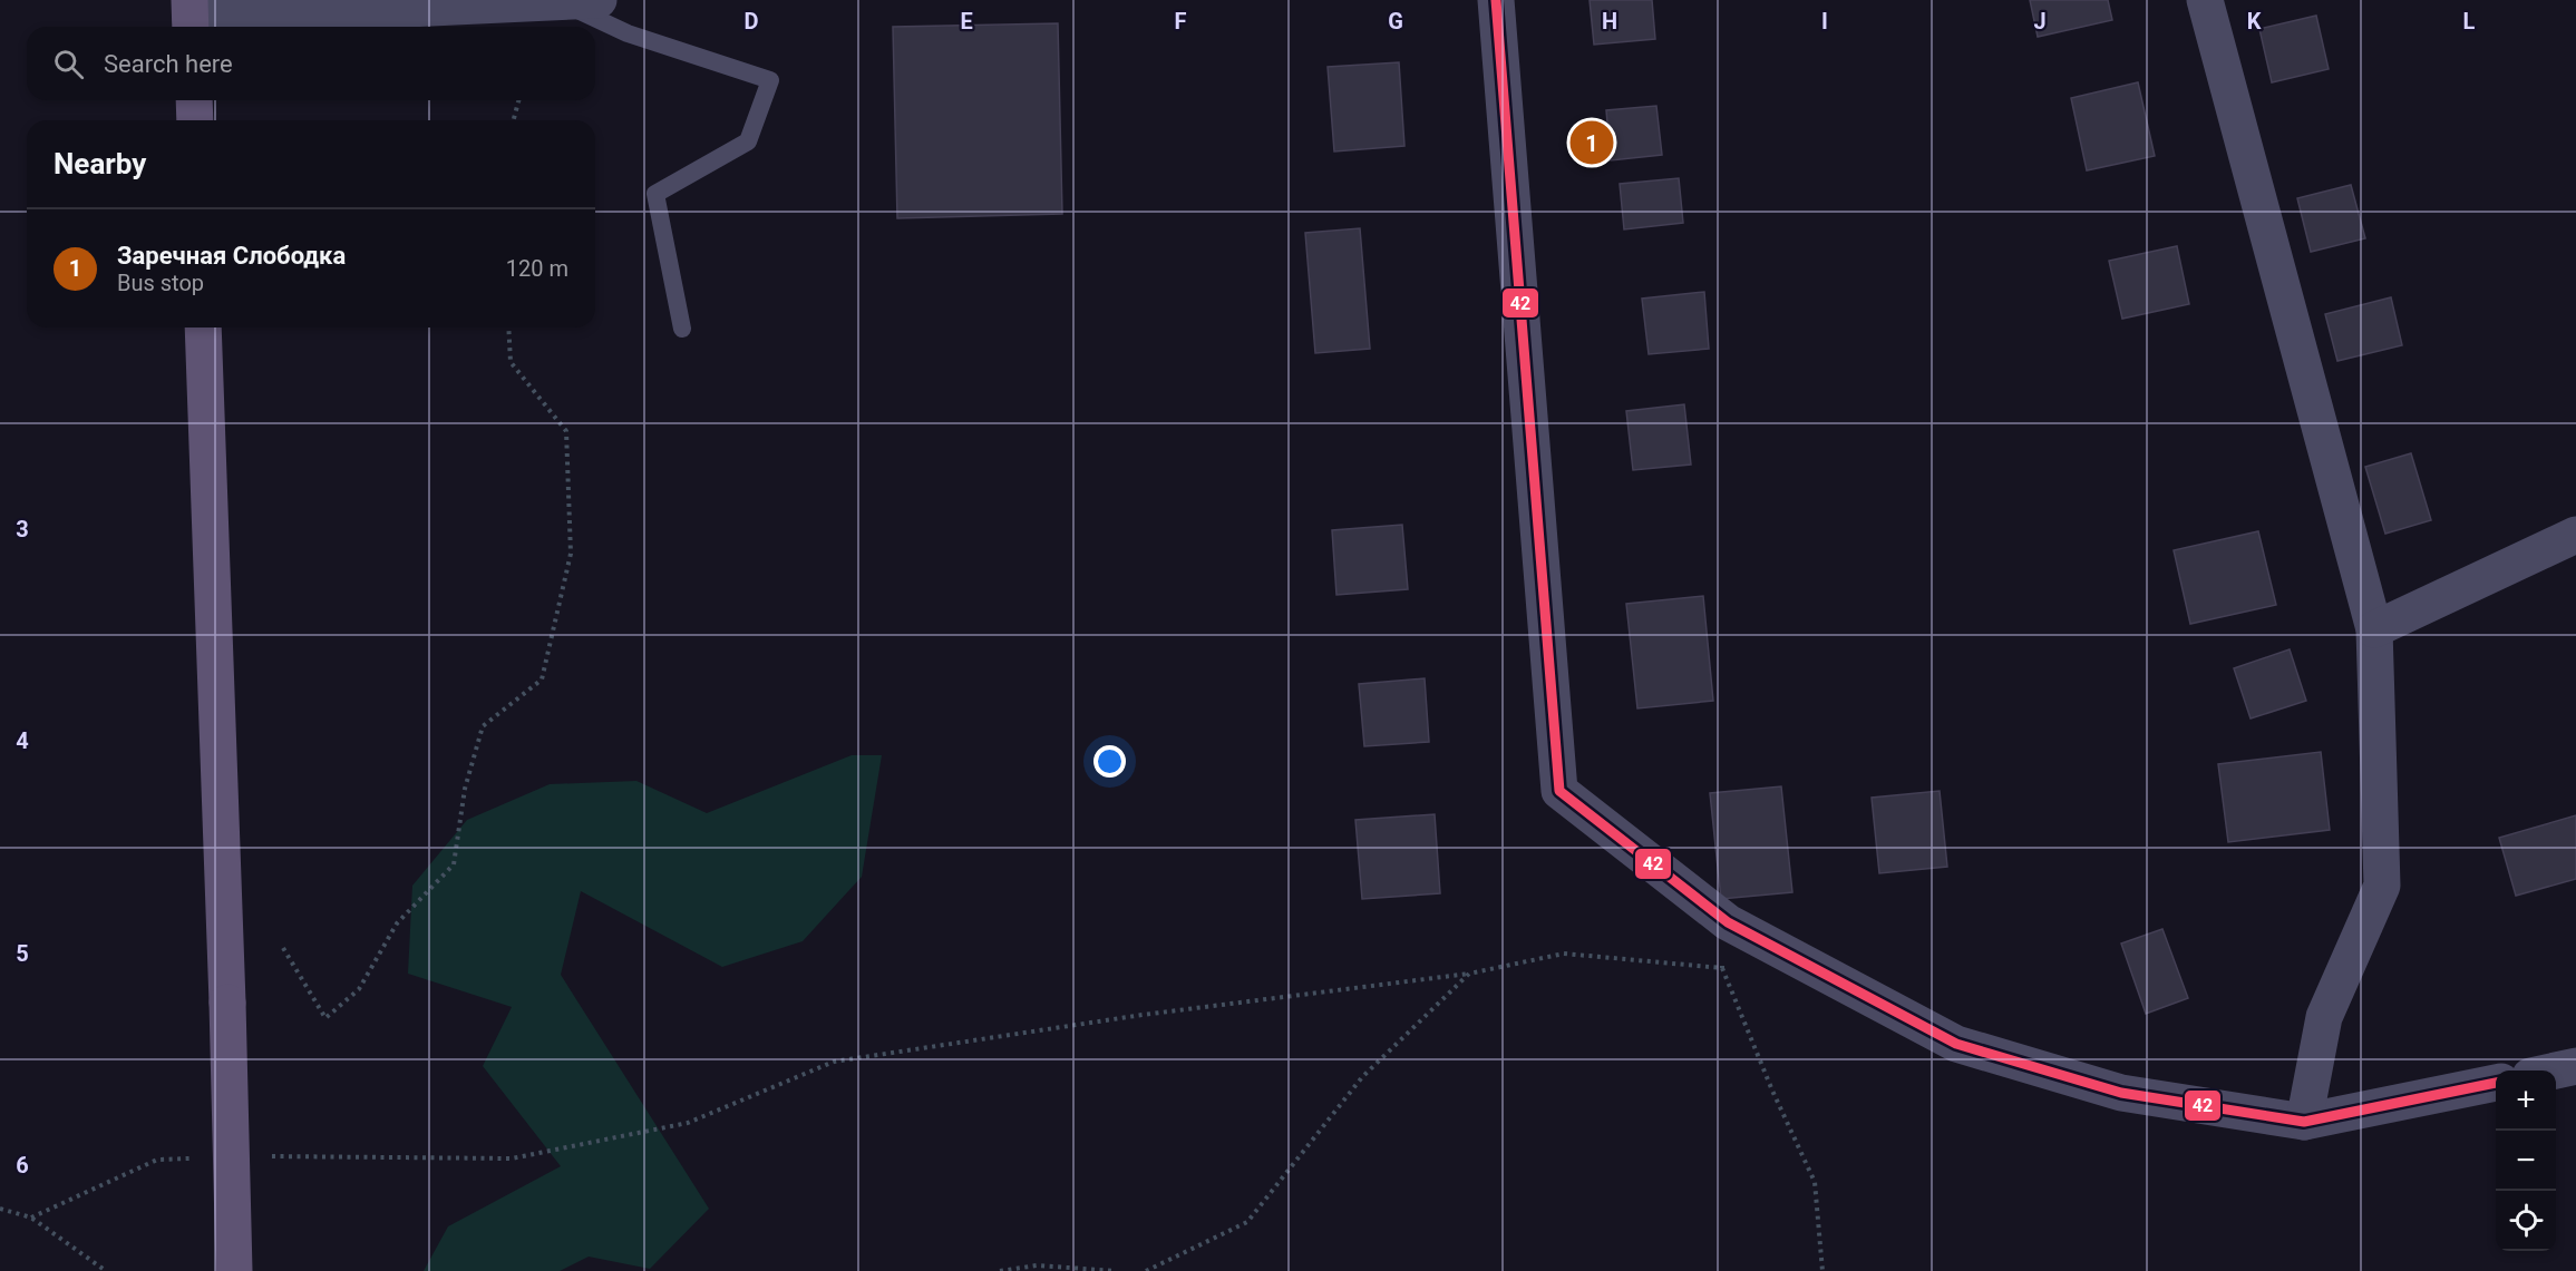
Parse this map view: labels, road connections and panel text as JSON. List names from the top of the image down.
{
  "lines": ["transit line 42"],
  "page": {
    "search": "Search here",
    "pins": "1",
    "heading": "Nearby",
    "list": [
      {
        "mark": "1",
        "name": "Заречная Слободка",
        "note": "Bus stop",
        "value": "120 m"
      }
    ],
    "map_buttons": ["+", "−"]
  },
  "grid": {
    "columns": [
      "D",
      "E",
      "F",
      "G",
      "H",
      "I",
      "J",
      "K",
      "L"
    ],
    "rows": [
      "3",
      "4",
      "5",
      "6"
    ]
  }
}
